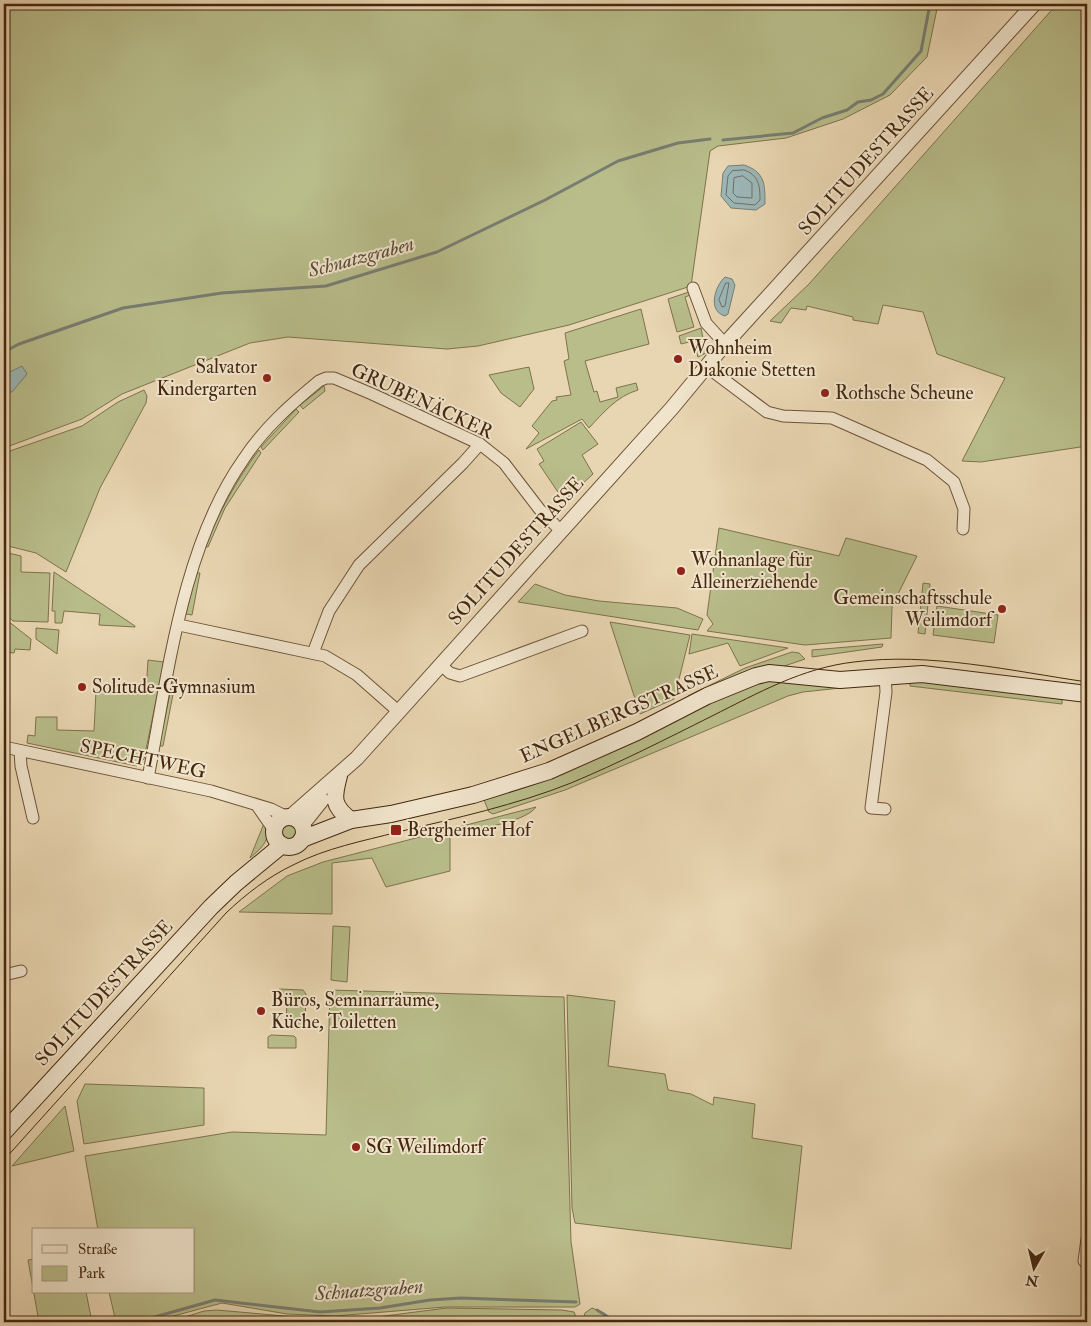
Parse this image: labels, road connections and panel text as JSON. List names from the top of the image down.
{
  "streets": {
    "main road": ["SOLITUDESTRASSE", "ENGELBERGSTRASSE"],
    "street": ["GRUBENÄCKER", "SPECHTWEG"]
  },
  "crossings": [
    ["SOLITUDESTRASSE", "GRUBENÄCKER"],
    ["SOLITUDESTRASSE", "ENGELBERGSTRASSE"],
    ["SOLITUDESTRASSE", "SPECHTWEG"],
    ["GRUBENÄCKER", "SPECHTWEG"],
    ["ENGELBERGSTRASSE", "SPECHTWEG"]
  ],
  "water": ["Schnatzgraben"],
  "places": {
    "other": [
      "Wohnheim Diakonie Stetten",
      "Salvator Kindergarten",
      "Rothsche Scheune",
      "Wohnanlage für Alleinerziehende",
      "Gemeinschaftsschule Weilimdorf",
      "Solitude-Gymnasium",
      "Büros, Seminarräume, Küche, Toiletten",
      "SG Weilimdorf"
    ],
    "transit": ["Bergheimer Hof"]
  },
  "legend": ["Straße", "Park"],
  "north": "bottom"
}
